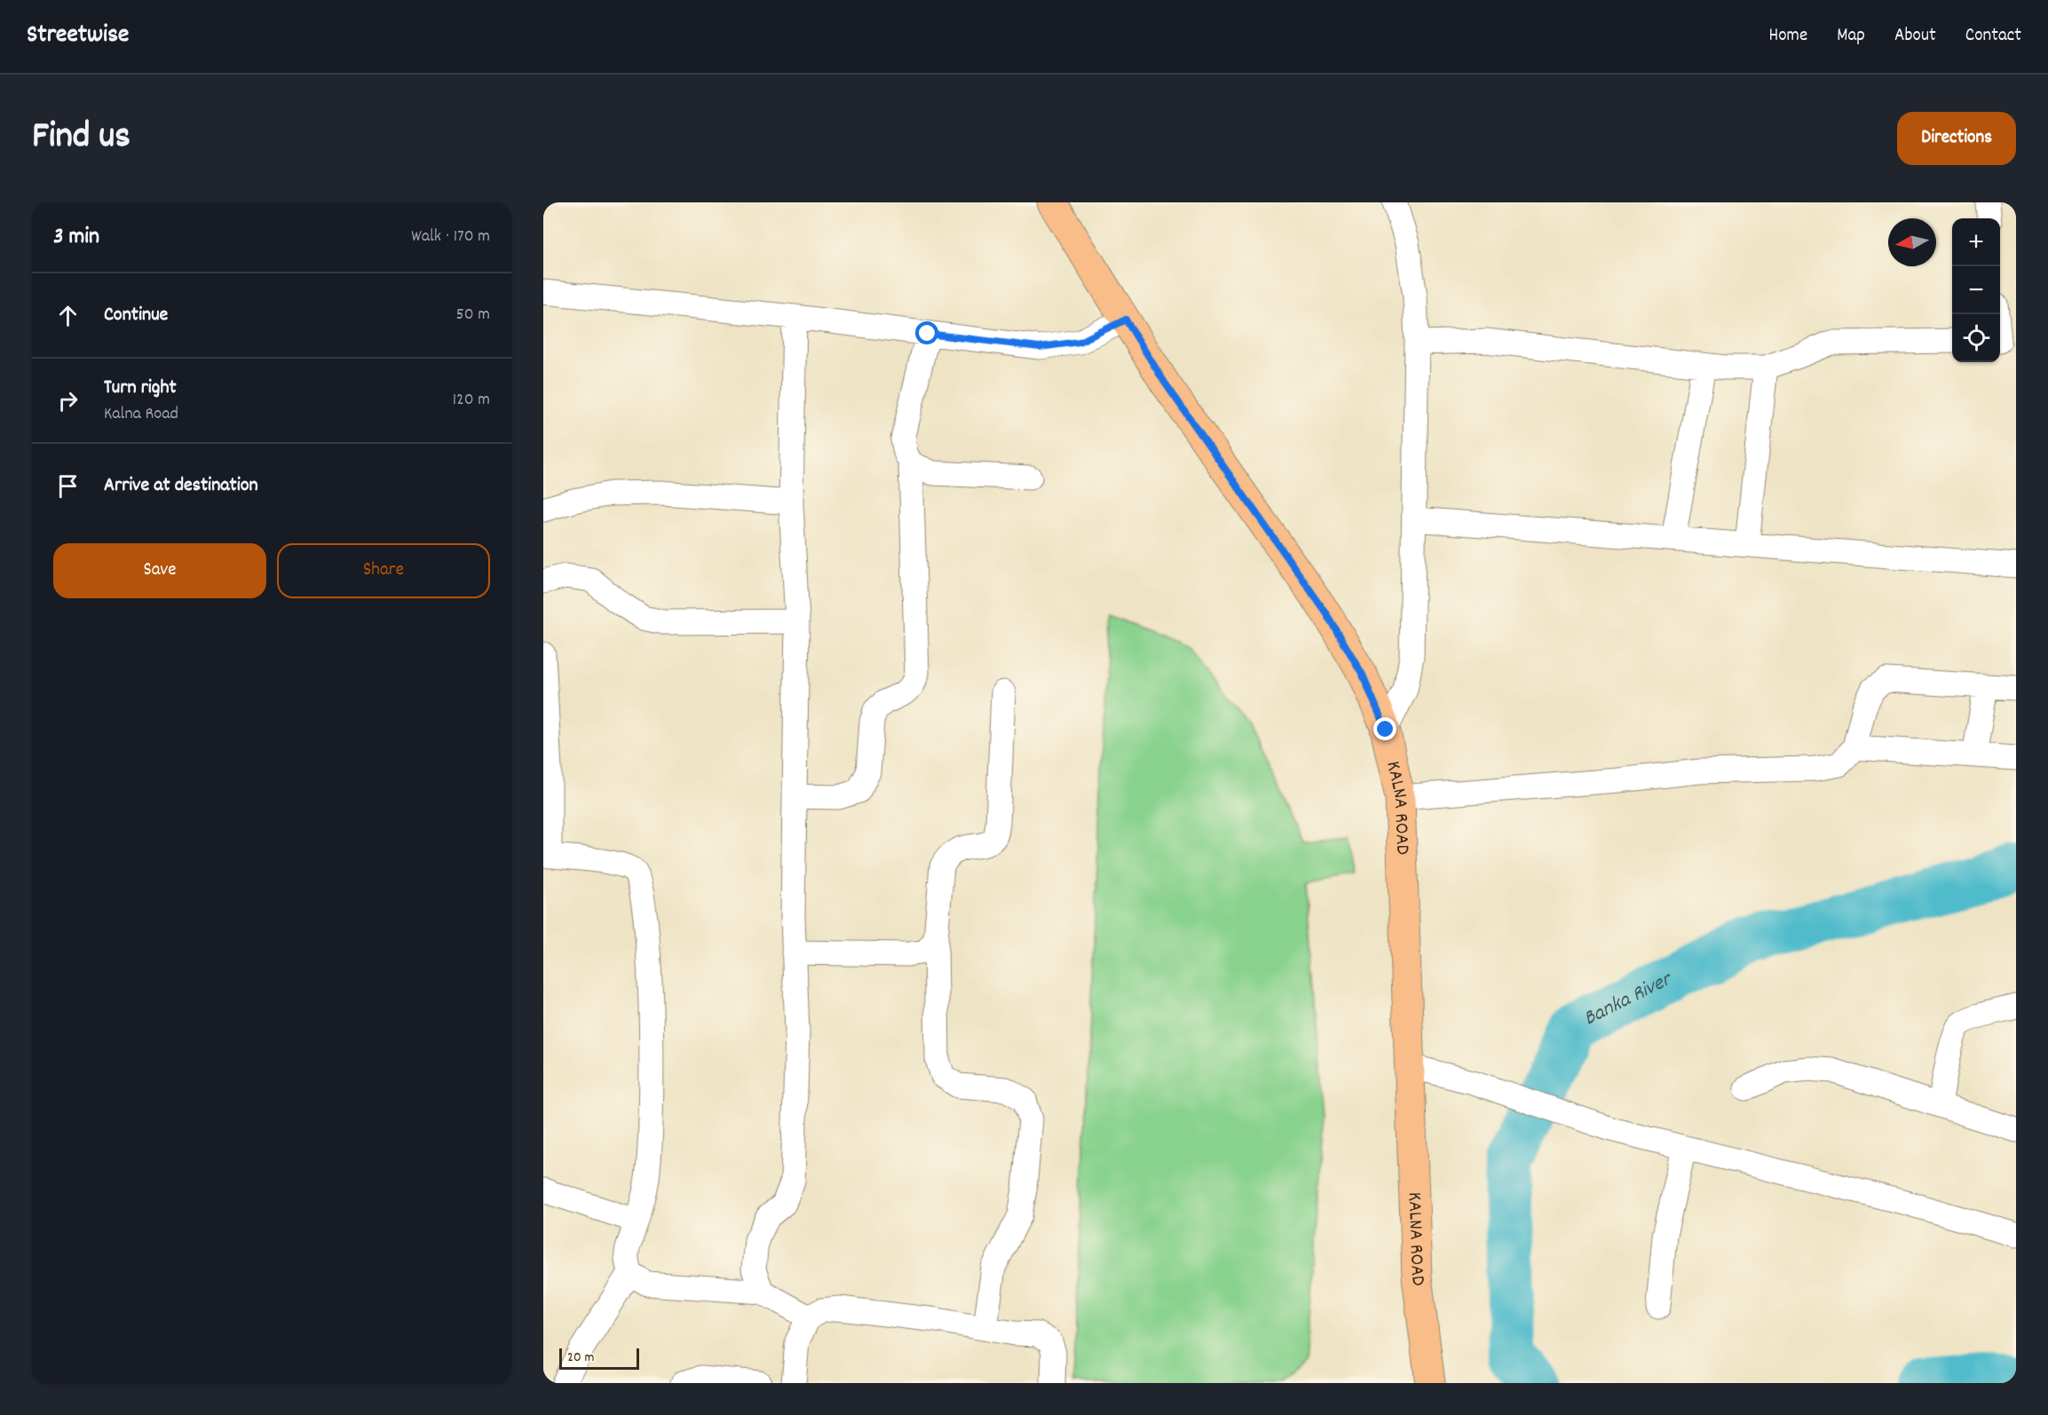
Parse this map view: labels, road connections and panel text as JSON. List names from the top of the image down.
{
  "streets": {
    "main road": ["KALNA ROAD"]
  },
  "water": ["Banka River"],
  "scale_bar": "20 m",
  "north": "left",
  "page": {
    "header": "Streetwise",
    "nav": [
      "Home",
      "Map",
      "About",
      "Contact"
    ],
    "title": "Find us",
    "buttons": [
      "Directions",
      ["Save", "Share"]
    ],
    "heading": ["3 min", "Walk · 170 m"],
    "map_buttons": ["+", "−"],
    "list": [
      ["Continue", "50 m"],
      ["Turn right", "Kalna Road", "120 m"],
      "Arrive at destination"
    ],
    "scale": "20 m"
  }
}
